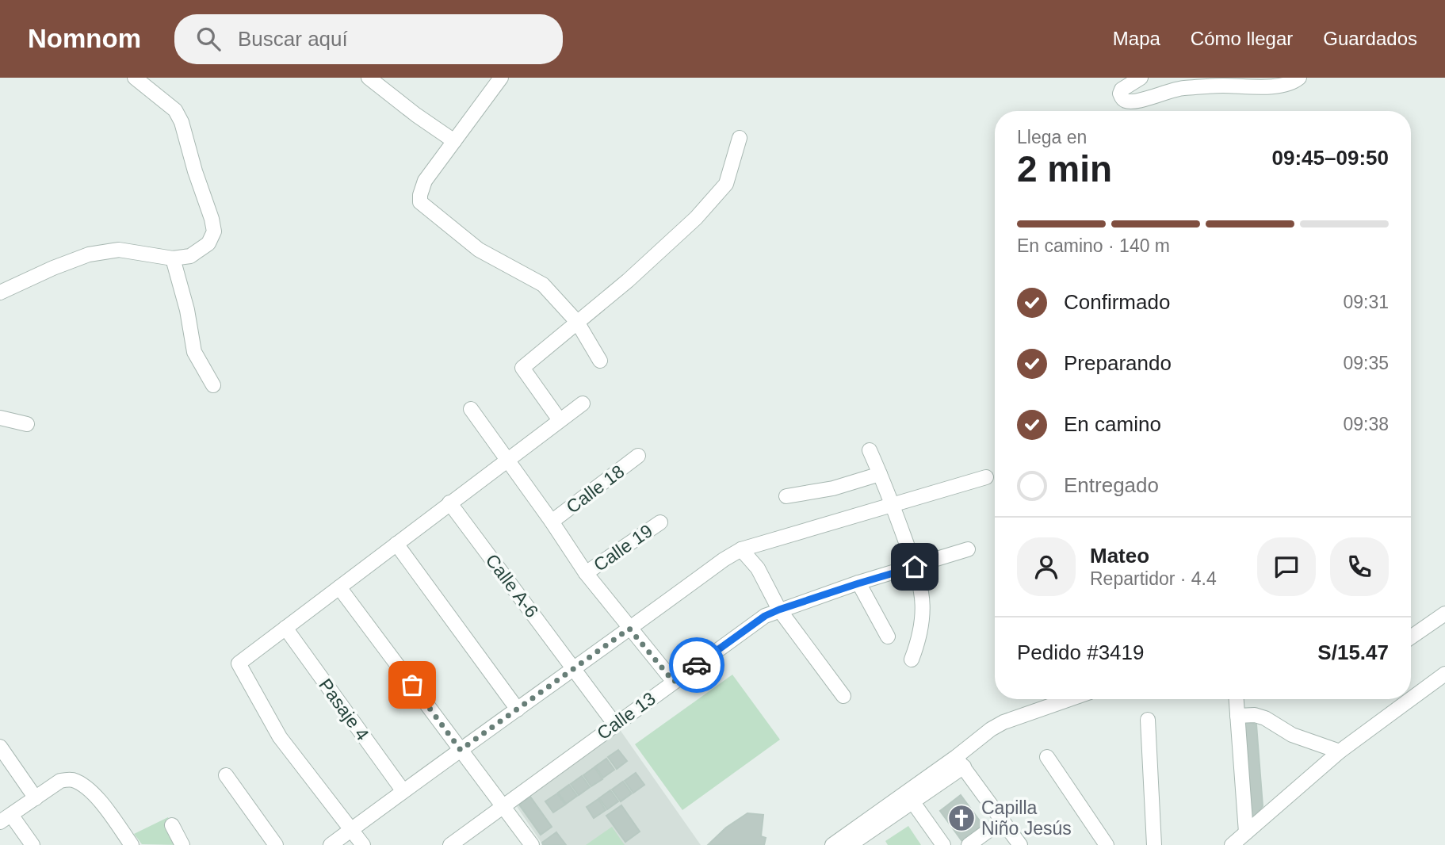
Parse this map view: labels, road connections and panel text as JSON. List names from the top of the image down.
{
  "streets": {
    "street": [
      "Calle 18",
      "Calle 19",
      "Calle A-6",
      "Pasaje 4",
      "Calle 13"
    ]
  },
  "crossings": [
    ["Calle A-6", "Calle 13"]
  ],
  "places": {
    "church": ["Capilla Niño Jesús"]
  },
  "page": {
    "header": "Nomnom",
    "search": "Buscar aquí",
    "nav": ["Mapa", "Cómo llegar", "Guardados"],
    "heading": ["2 min", "Llega en", "09:45–09:50"],
    "panel": [
      "Mateo",
      "Repartidor · 4.4",
      "Pedido #3419",
      "S/15.47"
    ],
    "bar": "En camino · 140 m",
    "list": [
      ["Confirmado", "09:31"],
      ["Preparando", "09:35"],
      ["En camino", "09:38"],
      "Entregado"
    ]
  }
}
